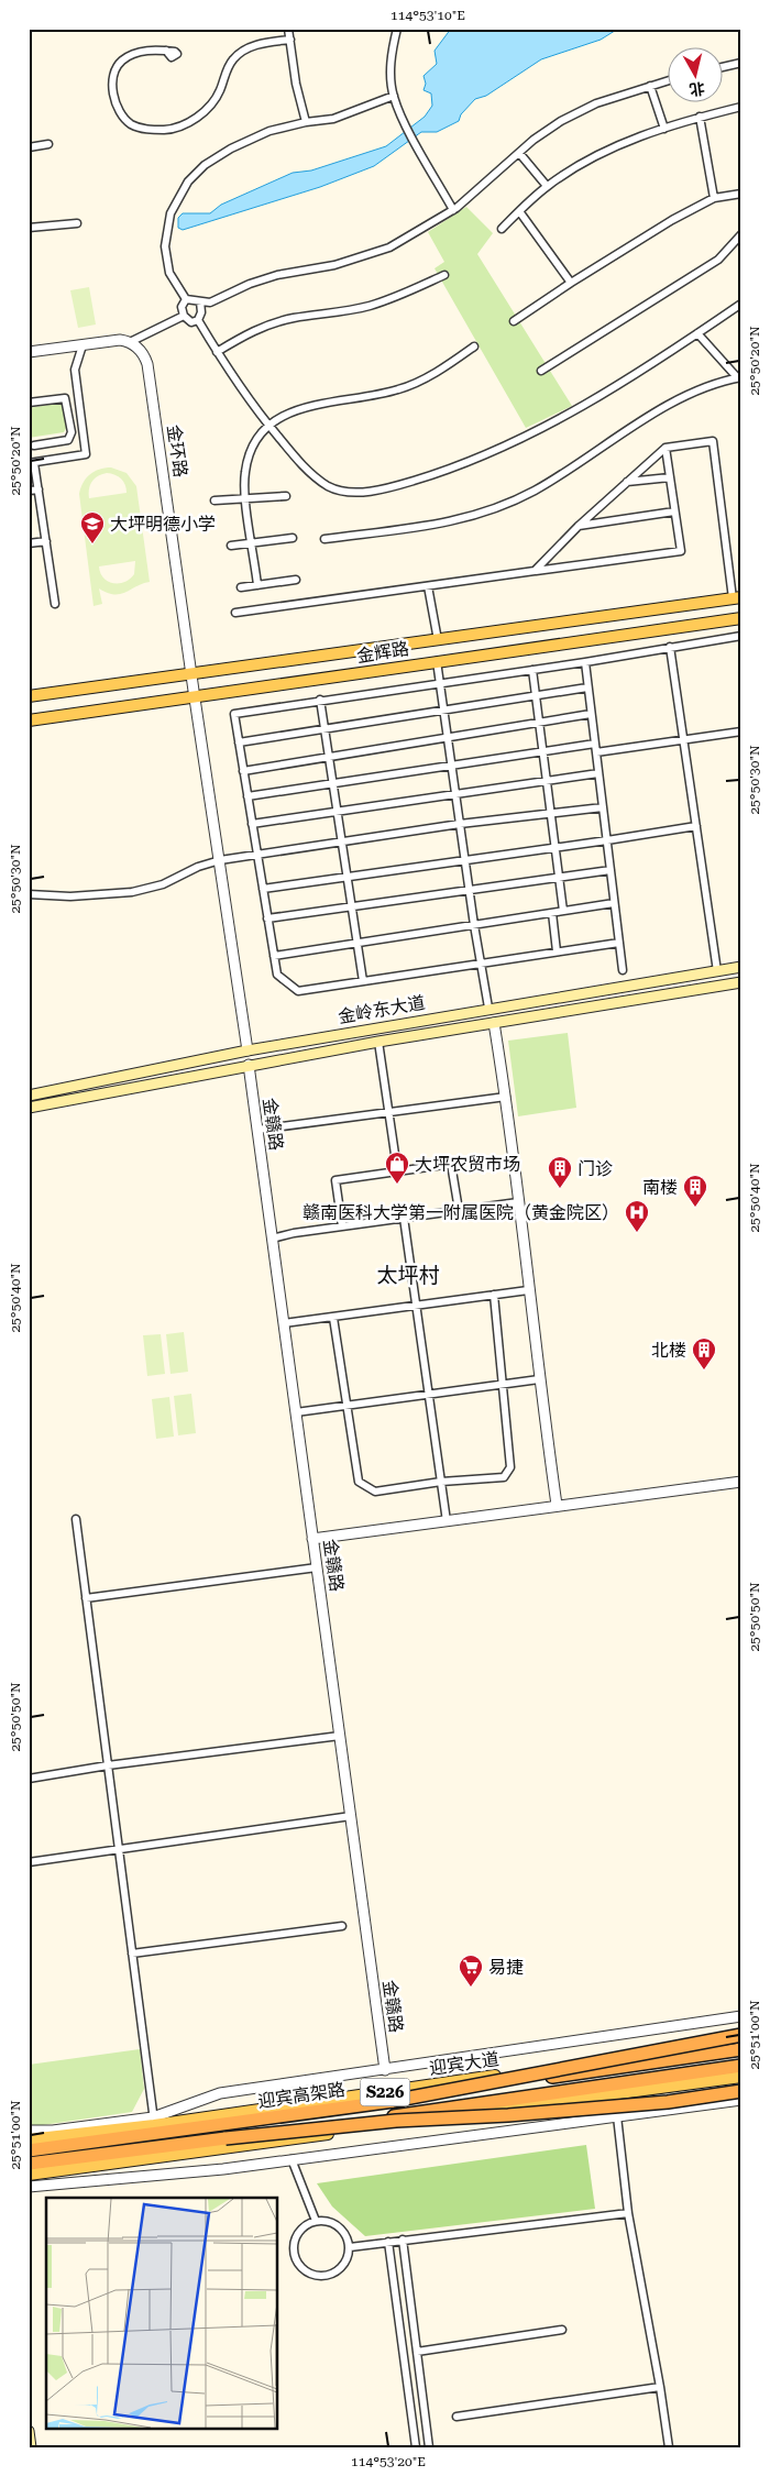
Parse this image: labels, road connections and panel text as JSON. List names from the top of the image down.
{
  "streets": {
    "highway": ["迎宾高架路"],
    "main road": [
      "金辉路",
      "金岭东大道",
      "迎宾大道",
      "S226"
    ],
    "street": ["金环路", "金赣路"]
  },
  "crossings": [
    ["金环路", "金辉路"],
    ["金岭东大道", "金赣路"]
  ],
  "districts": ["太坪村"],
  "places": {
    "school or university": ["大坪明德小学"],
    "shop": ["大坪农贸市场"],
    "building": ["门诊", "南楼", "北楼"],
    "hospital": ["赣南医科大学第一附属医院（黄金院区）"],
    "supermarket": ["易捷"]
  },
  "north": "bottom",
  "coordinates": [
    "114°53'10\"E",
    "25°50'20\"N",
    "25°50'30\"N",
    "25°50'40\"N",
    "25°50'50\"N",
    "25°51'00\"N",
    "114°53'20\"E"
  ]
}
